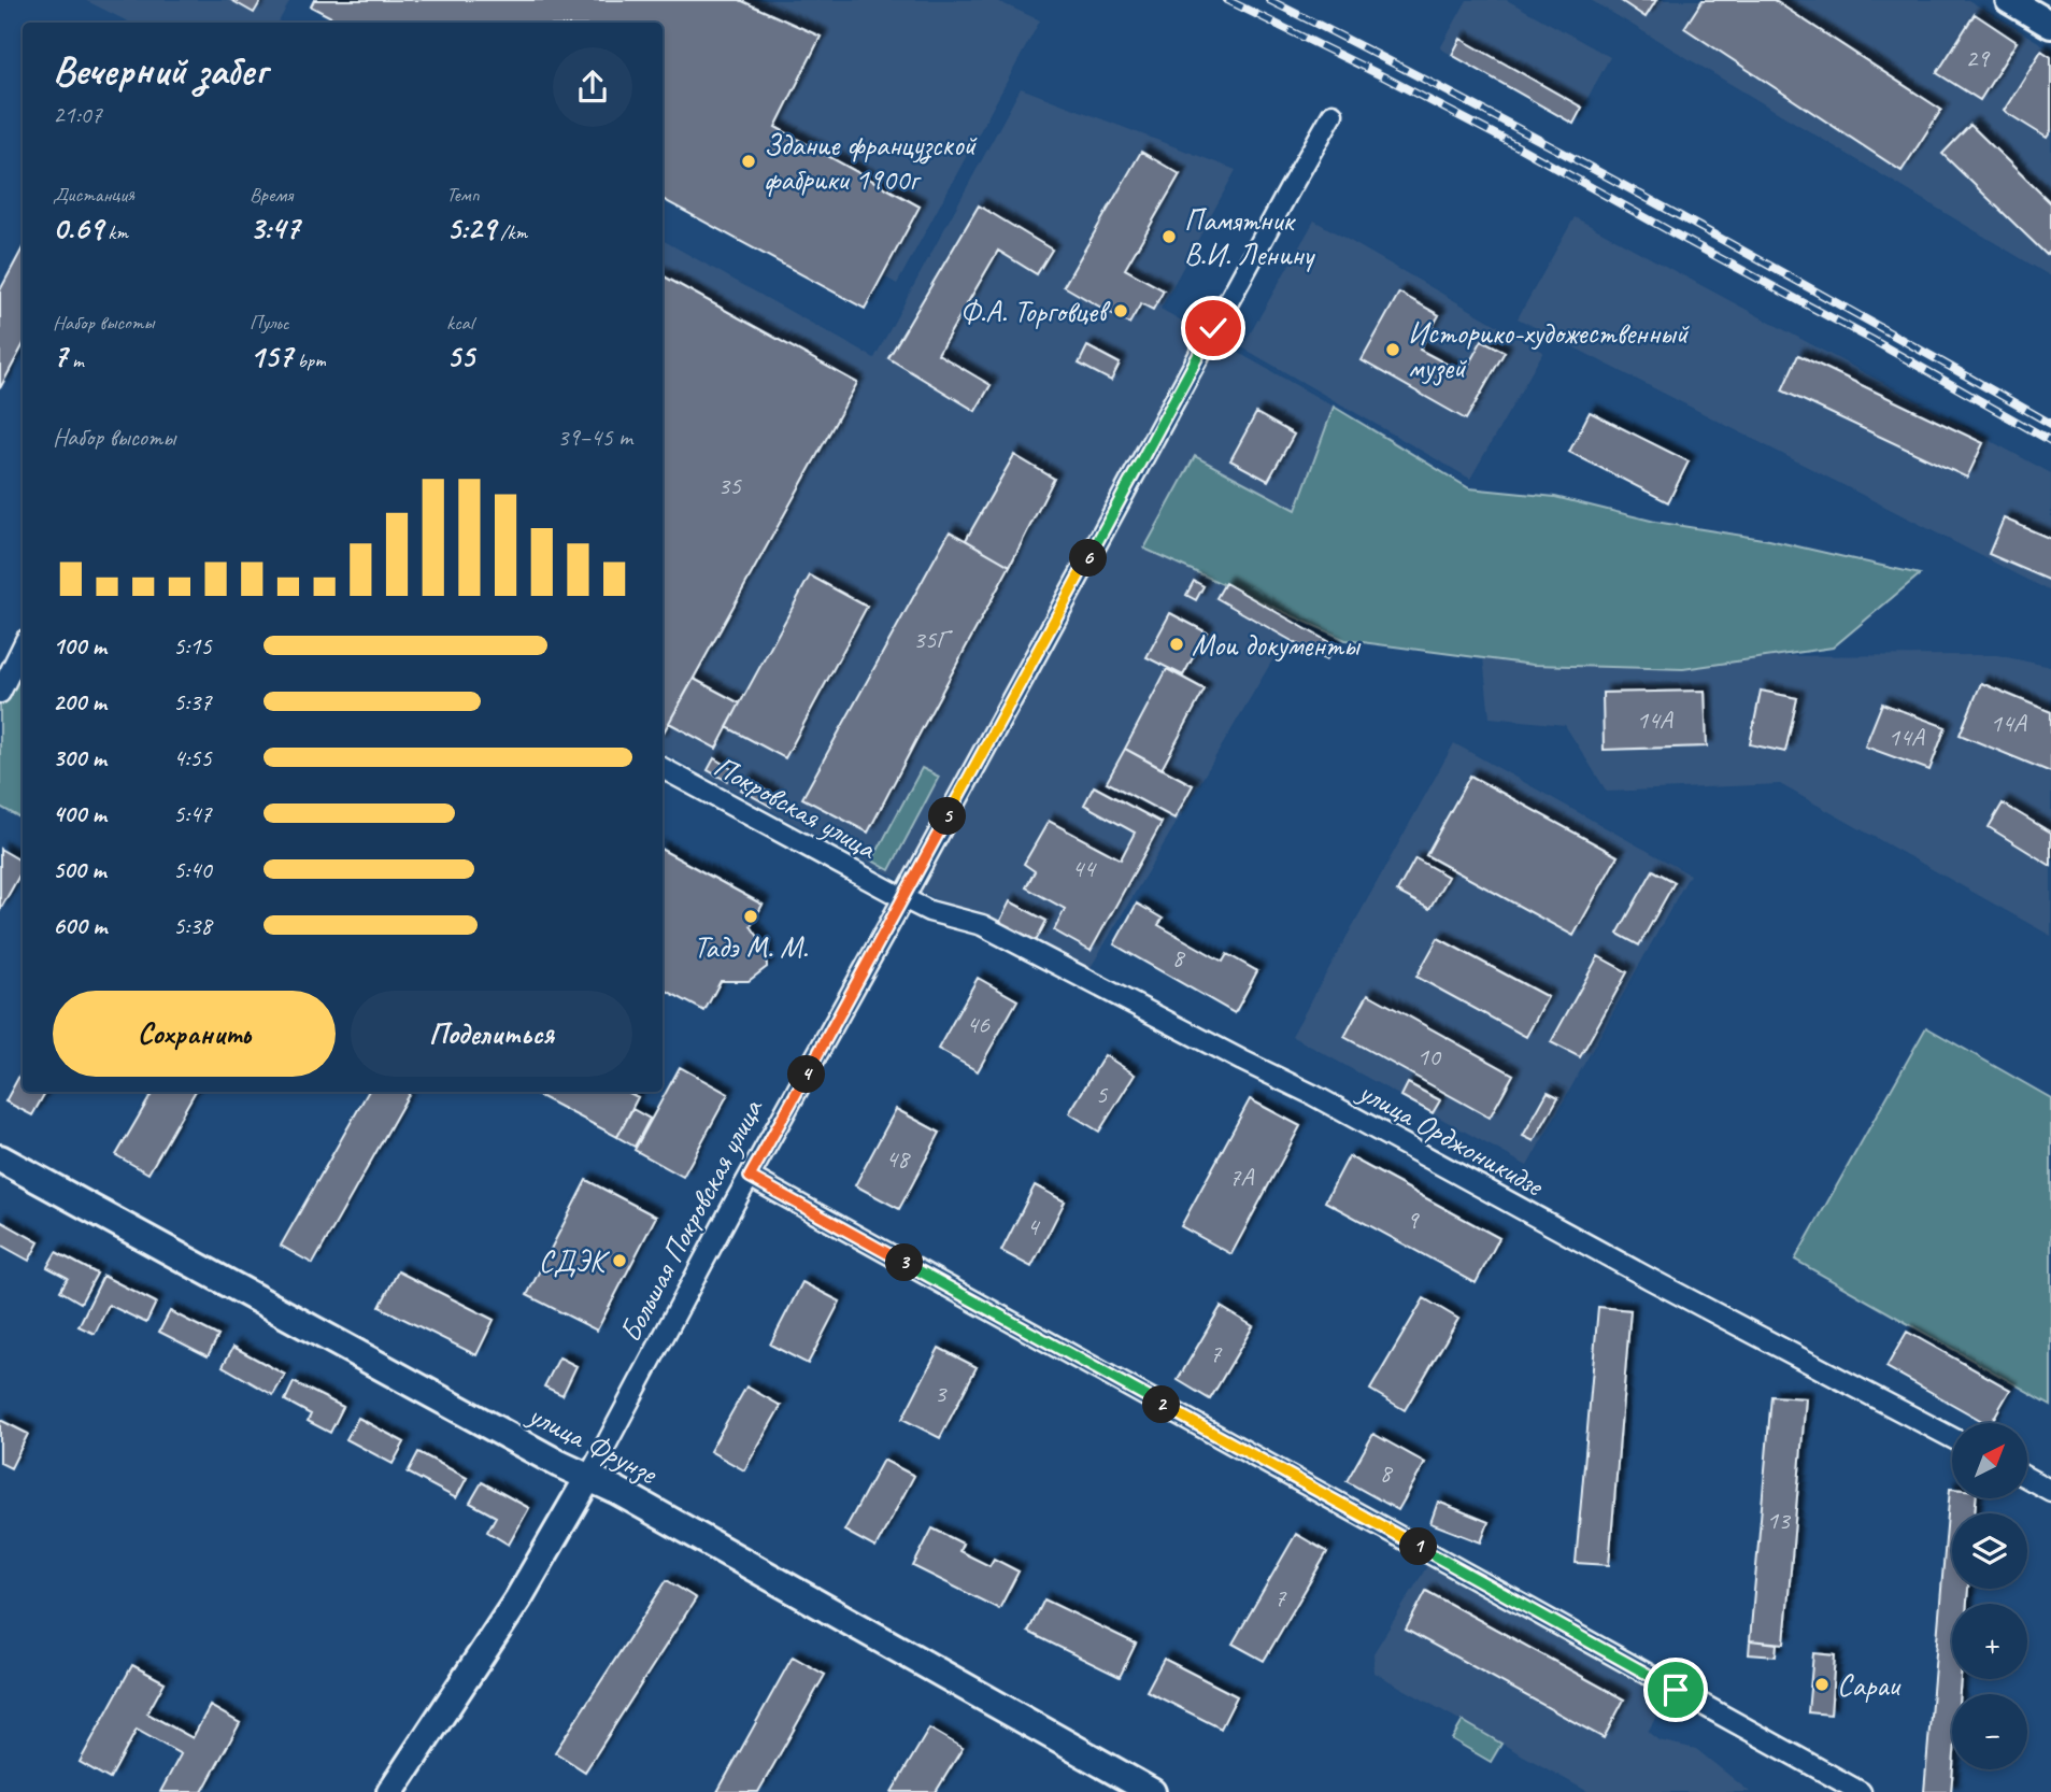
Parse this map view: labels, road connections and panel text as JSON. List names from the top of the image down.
{
  "streets": {
    "main road": ["Большая Покровская улица", "улица Фрунзе"],
    "street": ["Покровская улица", "улица Орджоникидзе"]
  },
  "crossings": [
    ["Покровская улица", "улица Орджоникидзе"],
    ["Покровская улица", "Большая Покровская улица"],
    ["улица Орджоникидзе", "Большая Покровская улица"],
    ["Большая Покровская улица", "улица Фрунзе"]
  ],
  "places": [
    "Здание французской фабрики 1900г",
    "Памятник В.И. Ленину",
    "Ф.А. Торговцев",
    "Историко-художественный музей",
    "Мои документы",
    "Тадэ М. М.",
    "СДЭК",
    "Сараи"
  ],
  "house_numbers": [
    "29",
    "35",
    "35Г",
    "14А",
    "14А",
    "14А",
    "44",
    "8",
    "46",
    "10",
    "5",
    "48",
    "7А",
    "9",
    "4",
    "7",
    "3",
    "8",
    "13",
    "7"
  ],
  "north": "top right",
  "page": {
    "heading": ["Вечерний забег", "21:07"],
    "stats": [
      ["Дистанция", "0.69 km"],
      ["Время", "3:47"],
      ["Темп", "5:29 /km"],
      ["Набор высоты", "7 m"],
      ["Пульс", "157 bpm"],
      ["kcal", "55"]
    ],
    "chart": ["Набор высоты", "39–45 m"],
    "pins": [
      "6",
      "5",
      "4",
      "3",
      "2",
      "1"
    ],
    "list": [
      {
        "name": "100 m",
        "note": "5:15"
      },
      {
        "name": "200 m",
        "note": "5:37"
      },
      {
        "name": "300 m",
        "note": "4:55"
      },
      {
        "name": "400 m",
        "note": "5:47"
      },
      {
        "name": "500 m",
        "note": "5:40"
      },
      {
        "name": "600 m",
        "note": "5:38"
      }
    ],
    "buttons": ["Сохранить", "Поделиться"],
    "map_buttons": ["+", "−"]
  }
}
